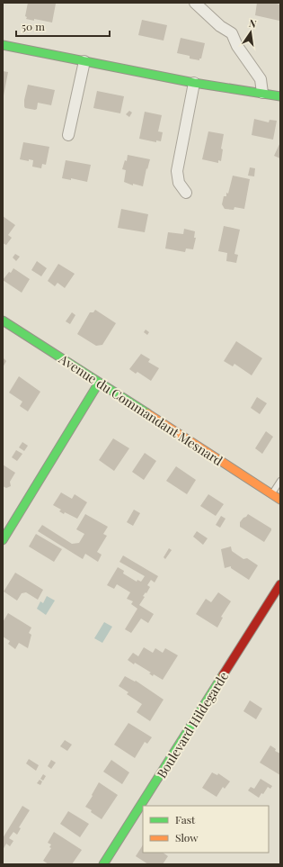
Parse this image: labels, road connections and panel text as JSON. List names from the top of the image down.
{
  "streets": {
    "street": ["Avenue du Commandant Mesnard", "Boulevard Hildegarde"]
  },
  "legend": ["Fast", "Slow"],
  "scale_bar": "50 m",
  "north": "top"
}
